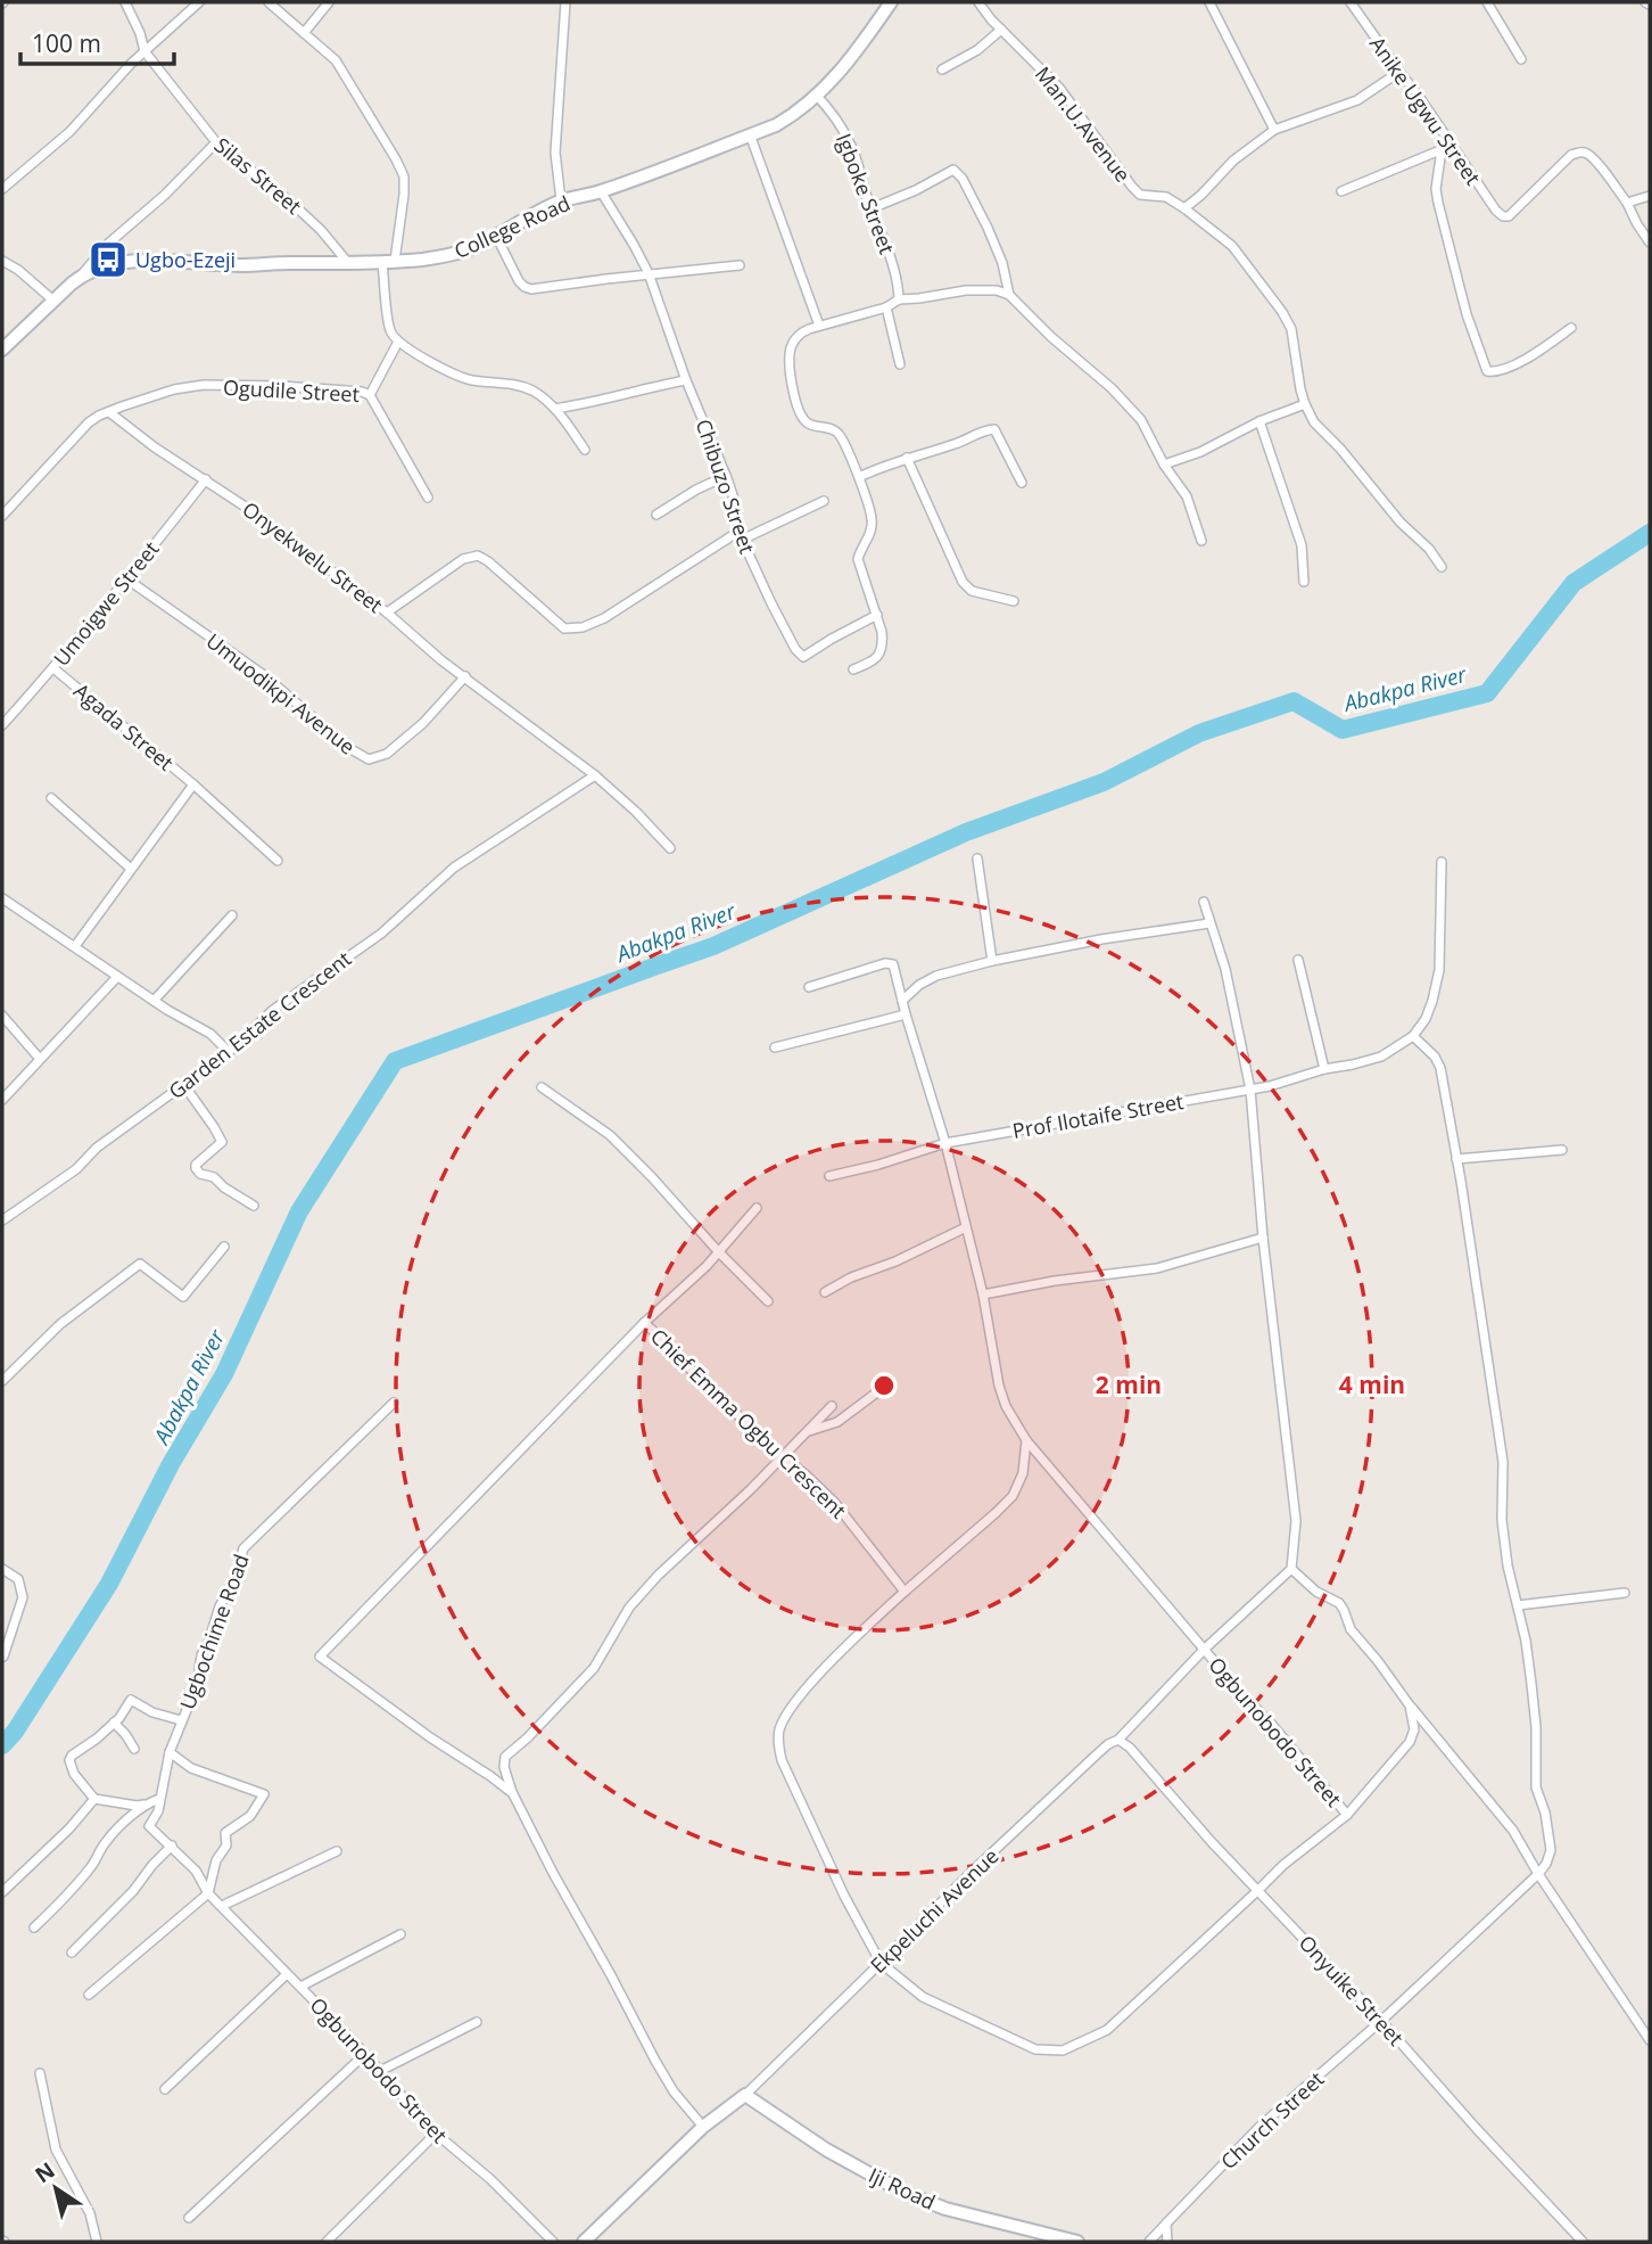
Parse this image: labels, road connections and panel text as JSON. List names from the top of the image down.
{
  "streets": {
    "main road": ["College Road", "Ekpeluchi Avenue", "Iji Road"],
    "street": [
      "Anike Ugwu Street",
      "Man.U.Avenue",
      "Silas Street",
      "Igboke Street",
      "Ogudile Street",
      "Chibuzo Street",
      "Onyekwelu Street",
      "Umoigwe Street",
      "Umuodikpi Avenue",
      "Agada Street",
      "Garden Estate Crescent",
      "Prof Ilotaife Street",
      "Chief Emma Ogbu Crescent",
      "Ugbochime Road",
      "Ogbunobodo Street",
      "Onyuike Street",
      "Church Street"
    ]
  },
  "crossings": [
    ["Silas Street", "College Road"],
    ["Igboke Street", "College Road"],
    ["College Road", "Chibuzo Street"],
    ["Ogudile Street", "Onyekwelu Street"],
    ["Onyekwelu Street", "Umoigwe Street"],
    ["Onyekwelu Street", "Umuodikpi Avenue"],
    ["Onyekwelu Street", "Garden Estate Crescent"],
    ["Umoigwe Street", "Umuodikpi Avenue"],
    ["Umoigwe Street", "Agada Street"],
    ["Prof Ilotaife Street", "Ogbunobodo Street"],
    ["Ugbochime Road", "Ogbunobodo Street"],
    ["Ogbunobodo Street", "Ekpeluchi Avenue"],
    ["Ekpeluchi Avenue", "Onyuike Street"],
    ["Ekpeluchi Avenue", "Iji Road"],
    ["Onyuike Street", "Church Street"]
  ],
  "water": ["Abakpa River"],
  "places": {
    "bus stop": ["Ugbo-Ezeji"]
  },
  "scale_bar": "100 m",
  "north": "top left",
  "rings": ["2 min", "4 min"]
}
